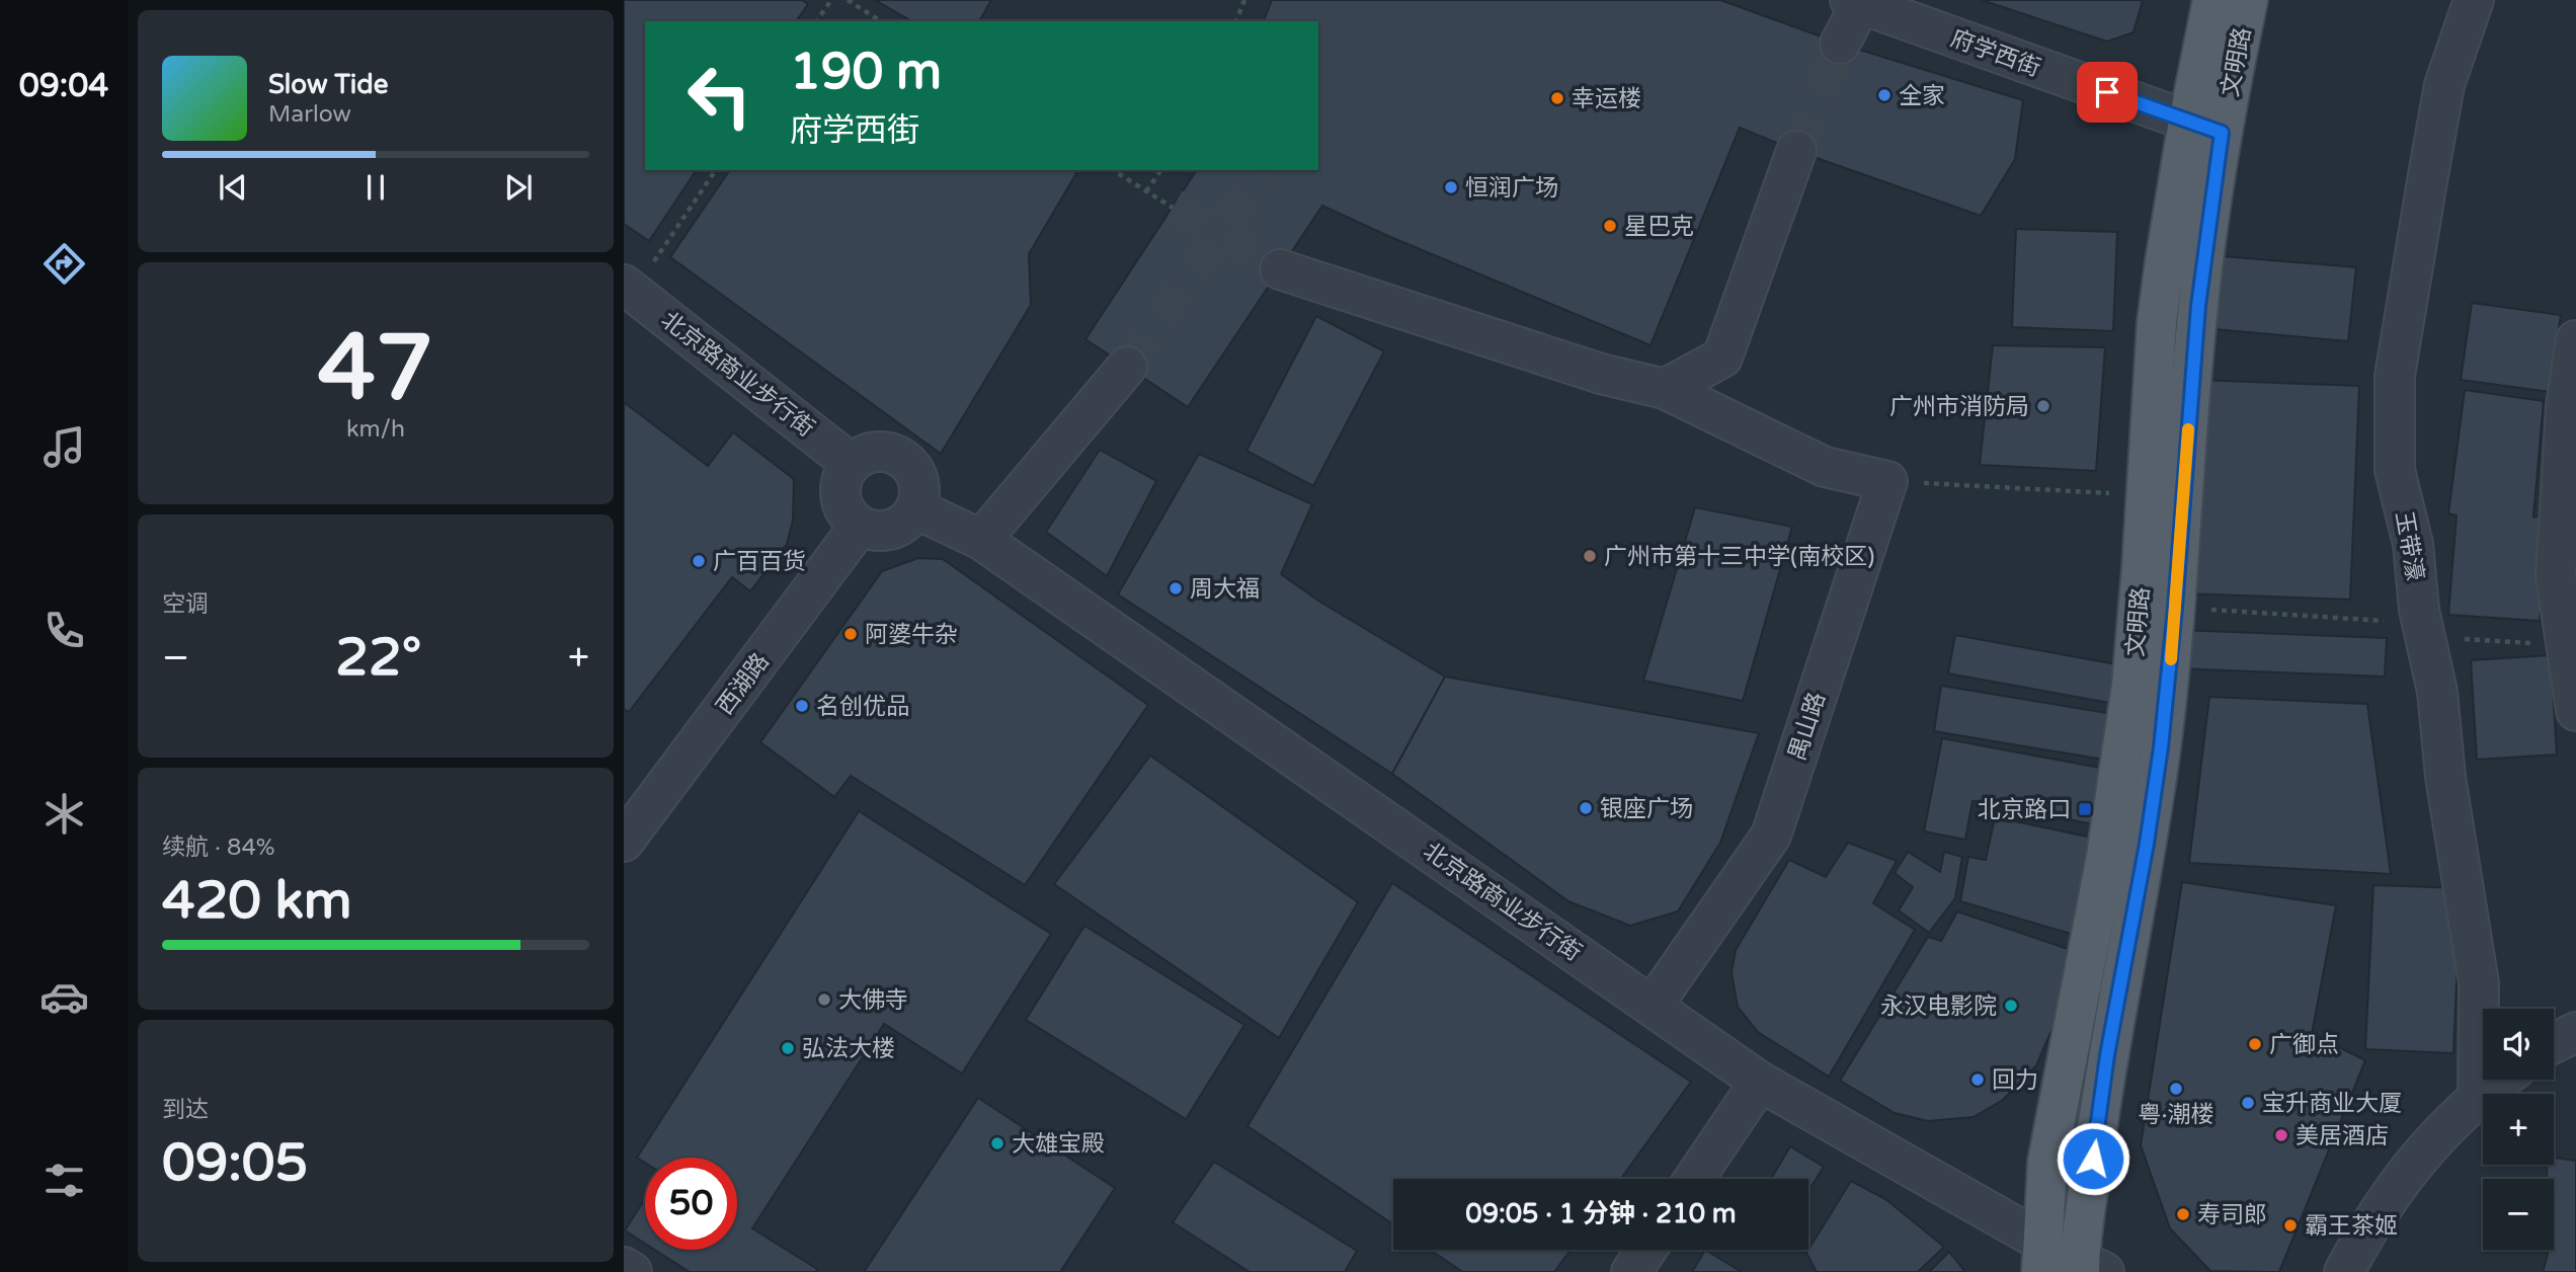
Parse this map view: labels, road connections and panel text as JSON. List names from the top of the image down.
{
  "streets": {
    "main road": ["文明路"],
    "street": [
      "府学西街",
      "北京路商业步行街",
      "玉带濠",
      "西湖路",
      "禺山路"
    ]
  },
  "crossings": [
    ["府学西街", "文明路"],
    ["文明路", "北京路商业步行街"],
    ["北京路商业步行街", "西湖路"],
    ["北京路商业步行街", "禺山路"]
  ],
  "places": {
    "other": [
      "全家",
      "幸运楼",
      "恒润广场",
      "星巴克",
      "广州市消防局",
      "广州市第十三中学(南校区)",
      "广百百货",
      "周大福",
      "阿婆牛杂",
      "名创优品",
      "银座广场",
      "大佛寺",
      "永汉电影院",
      "广御点",
      "弘法大楼",
      "回力",
      "粤·潮楼",
      "宝升商业大厦",
      "美居酒店",
      "大雄宝殿",
      "寿司郎",
      "霸王茶姬"
    ],
    "transit": ["北京路口"]
  },
  "page": {
    "tabs": "09:04",
    "turn": ["190 m", "府学西街"],
    "song": ["Slow Tide", "Marlow"],
    "tile": [
      ["47", "km/h"],
      "空调",
      ["续航 · 84%", "420 km"],
      ["到达", "09:05"]
    ],
    "heat": ["−", "22°", "+"],
    "map_buttons": ["+", "−"],
    "limit": "50",
    "trip": "09:05 · 1 分钟 · 210 m"
  }
}
